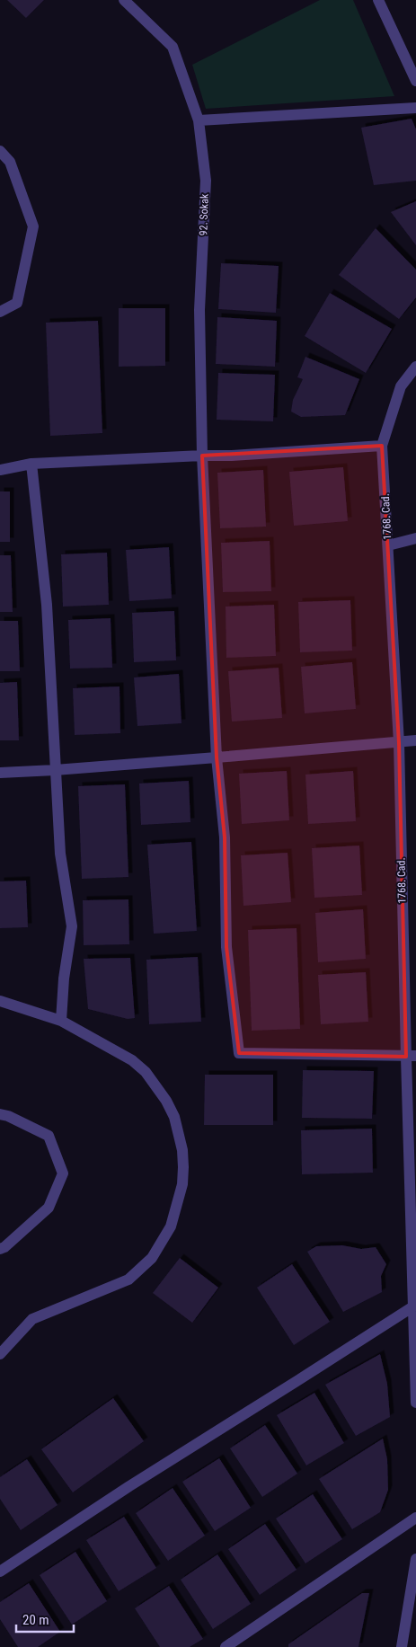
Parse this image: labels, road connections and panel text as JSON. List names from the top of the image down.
{
  "streets": {
    "street": ["92. Sokak", "1768. Cad."]
  },
  "crossings": [
    ["92. Sokak", "1768. Cad."]
  ],
  "scale_bar": "20 m"
}
